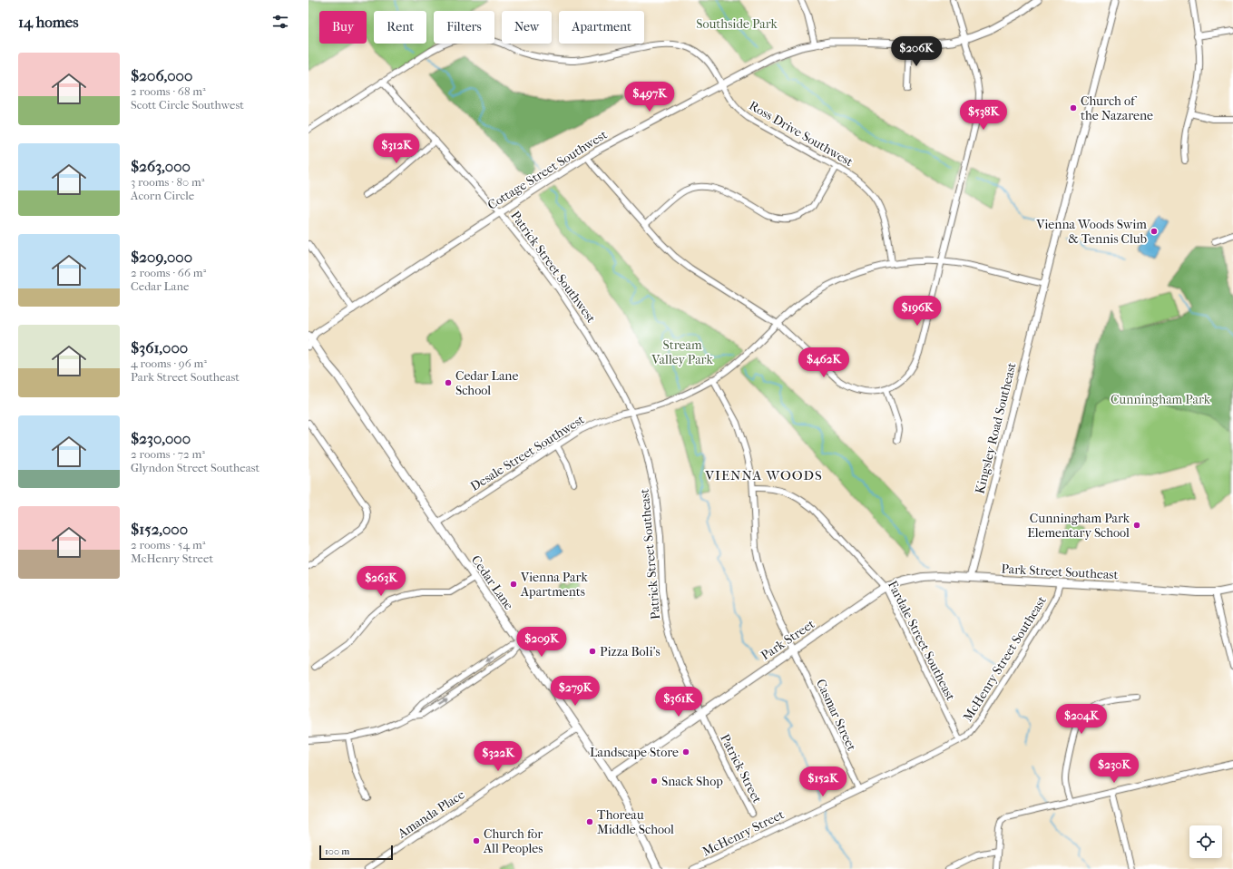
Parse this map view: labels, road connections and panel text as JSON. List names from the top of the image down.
{
  "streets": {
    "main road": ["Park Street Southeast", "Cedar Lane", "Park Street"],
    "street": [
      "Ross Drive Southwest",
      "Cottage Street Southwest",
      "Patrick Street Southwest",
      "Kingsley Road Southeast",
      "Desale Street Southwest",
      "Patrick Street Southeast",
      "Fardale Street Southeast",
      "McHenry Street Southeast",
      "Casmar Street",
      "Patrick Street",
      "Amanda Place",
      "McHenry Street"
    ]
  },
  "crossings": [
    ["Ross Drive Southwest", "Cottage Street Southwest"],
    ["Ross Drive Southwest", "Patrick Street Southwest"],
    ["Ross Drive Southwest", "Desale Street Southwest"],
    ["Cottage Street Southwest", "Patrick Street Southwest"],
    ["Cottage Street Southwest", "Cedar Lane"],
    ["Patrick Street Southwest", "Desale Street Southwest"],
    ["Patrick Street Southwest", "Patrick Street Southeast"],
    ["Kingsley Road Southeast", "Desale Street Southwest"],
    ["Kingsley Road Southeast", "Park Street Southeast"],
    ["Desale Street Southwest", "Patrick Street Southeast"],
    ["Desale Street Southwest", "Cedar Lane"],
    ["Desale Street Southwest", "Casmar Street"],
    ["Patrick Street Southeast", "Park Street"],
    ["Patrick Street Southeast", "Patrick Street"],
    ["Park Street Southeast", "Park Street"],
    ["Park Street Southeast", "Fardale Street Southeast"],
    ["Park Street Southeast", "McHenry Street Southeast"],
    ["Cedar Lane", "Amanda Place"],
    ["Park Street", "Fardale Street Southeast"],
    ["Park Street", "Casmar Street"],
    ["Park Street", "Patrick Street"],
    ["Fardale Street Southeast", "McHenry Street Southeast"],
    ["Fardale Street Southeast", "Casmar Street"],
    ["Fardale Street Southeast", "McHenry Street"],
    ["McHenry Street Southeast", "McHenry Street"],
    ["Casmar Street", "McHenry Street"]
  ],
  "districts": ["VIENNA WOODS"],
  "parks": ["Southside Park", "Stream Valley Park", "Cunningham Park"],
  "places": [
    "Church of the Nazarene",
    "Vienna Woods Swim & Tennis Club",
    "Cedar Lane School",
    "Cunningham Park Elementary School",
    "Vienna Park Apartments",
    "Pizza Boli's",
    "Landscape Store",
    "Snack Shop",
    "Thoreau Middle School",
    "Church for All Peoples"
  ],
  "scale_bar": "100 m",
  "page": {
    "heading": "14 homes",
    "chip": [
      "Buy",
      "Rent",
      "Filters",
      "New",
      "Apartment"
    ],
    "price": [
      "$206K",
      "$497K",
      "$538K",
      "$312K",
      "$196K",
      "$462K",
      "$263K",
      "$209K",
      "$279K",
      "$361K",
      "$204K",
      "$322K",
      "$230K",
      "$152K"
    ],
    "list": [
      {
        "name": "$206,000",
        "note": "2 rooms · 68 m² · Scott Circle Southwest"
      },
      {
        "name": "$263,000",
        "note": "3 rooms · 80 m² · Acorn Circle"
      },
      {
        "name": "$209,000",
        "note": "2 rooms · 66 m² · Cedar Lane"
      },
      {
        "name": "$361,000",
        "note": "4 rooms · 96 m² · Park Street Southeast"
      },
      {
        "name": "$230,000",
        "note": "2 rooms · 72 m² · Glyndon Street Southeast"
      },
      {
        "name": "$152,000",
        "note": "2 rooms · 54 m² · McHenry Street"
      }
    ],
    "scale": "100 m"
  }
}
